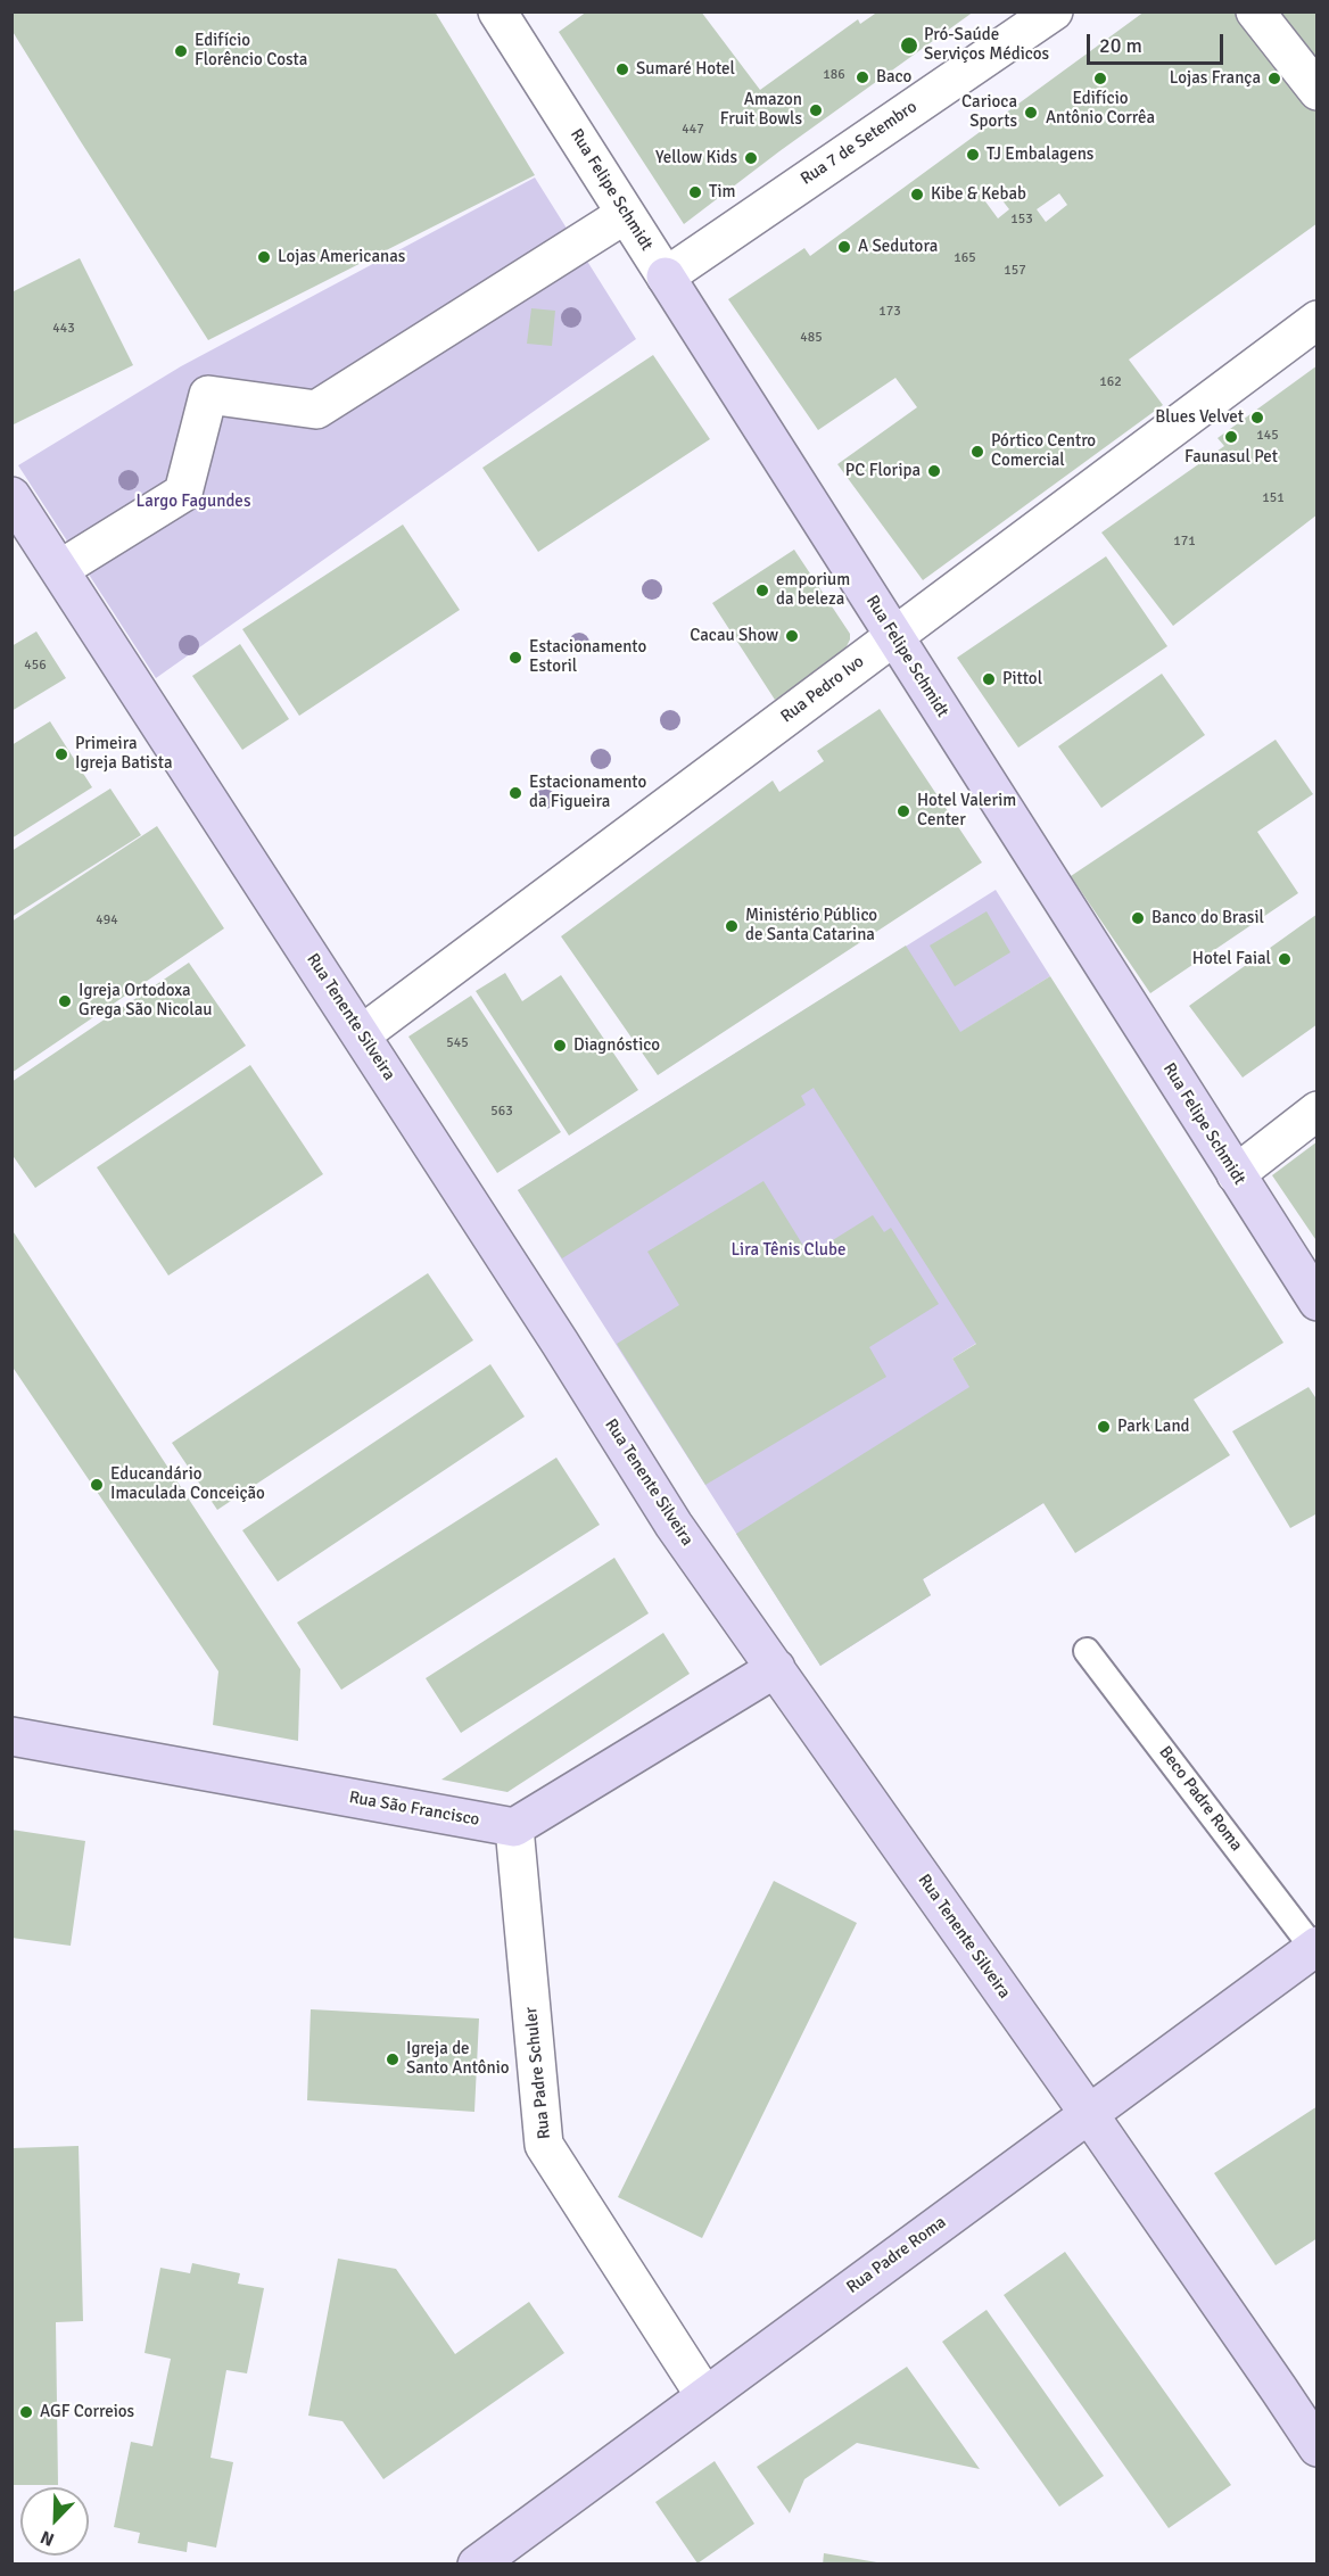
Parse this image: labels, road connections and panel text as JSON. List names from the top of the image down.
{
  "streets": {
    "street": [
      "Rua 7 de Setembro",
      "Rua Felipe Schmidt",
      "Rua Pedro Ivo",
      "Rua Tenente Silveira",
      "Rua São Francisco",
      "Rua Padre Schuler",
      "Rua Padre Roma"
    ],
    "lane": ["Beco Padre Roma"]
  },
  "crossings": [
    ["Rua 7 de Setembro", "Rua Felipe Schmidt"],
    ["Rua Felipe Schmidt", "Rua Pedro Ivo"],
    ["Rua Pedro Ivo", "Rua Tenente Silveira"],
    ["Rua Tenente Silveira", "Rua Padre Roma"],
    ["Beco Padre Roma", "Rua Padre Roma"],
    ["Rua São Francisco", "Rua Padre Schuler"],
    ["Rua Padre Schuler", "Rua Padre Roma"]
  ],
  "parks": ["Largo Fagundes", "Lira Tênis Clube"],
  "places": [
    "Pró-Saúde Serviços Médicos",
    "Edifício Florêncio Costa",
    "Sumaré Hotel",
    "Baco",
    "Edifício Antônio Corrêa",
    "Lojas França",
    "Amazon Fruit Bowls",
    "Carioca Sports",
    "TJ Embalagens",
    "Yellow Kids",
    "Tim",
    "Kibe & Kebab",
    "A Sedutora",
    "Lojas Americanas",
    "Blues Velvet",
    "Faunasul Pet",
    "Pórtico Centro Comercial",
    "PC Floripa",
    "emporium da beleza",
    "Cacau Show",
    "Estacionamento Estoril",
    "Pittol",
    "Primeira Igreja Batista",
    "Estacionamento da Figueira",
    "Hotel Valerim Center",
    "Banco do Brasil",
    "Ministério Público de Santa Catarina",
    "Hotel Faial",
    "Igreja Ortodoxa Grega São Nicolau",
    "Diagnóstico",
    "Park Land",
    "Educandário Imaculada Conceição",
    "Igreja de Santo Antônio",
    "AGF Correios"
  ],
  "house_numbers": [
    "186",
    "447",
    "153",
    "165",
    "157",
    "173",
    "443",
    "485",
    "162",
    "145",
    "151",
    "171",
    "456",
    "494",
    "545",
    "563"
  ],
  "scale_bar": "20 m",
  "north": "bottom left"
}
